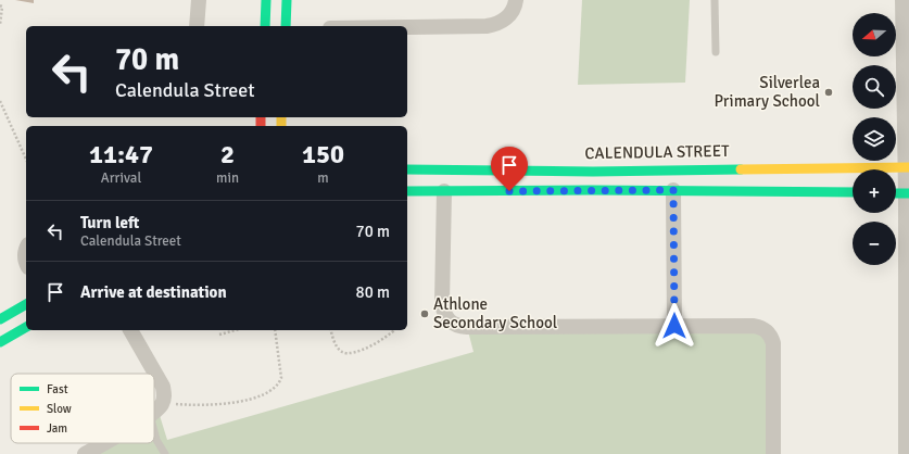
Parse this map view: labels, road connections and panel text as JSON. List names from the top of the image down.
{
  "streets": {
    "street": ["CALENDULA STREET"]
  },
  "places": ["Silverlea Primary School", "Athlone Secondary School"],
  "legend": ["Fast", "Slow", "Jam"],
  "north": "left",
  "page": {
    "map_buttons": ["+", "−"],
    "turn": ["70 m", "Calendula Street"],
    "eta": [
      "11:47",
      "Arrival",
      "2",
      "min",
      "150",
      "m"
    ],
    "list": [
      {
        "name": "Turn left",
        "note": "Calendula Street",
        "value": "70 m"
      },
      {
        "name": "Arrive at destination",
        "value": "80 m"
      }
    ]
  }
}
